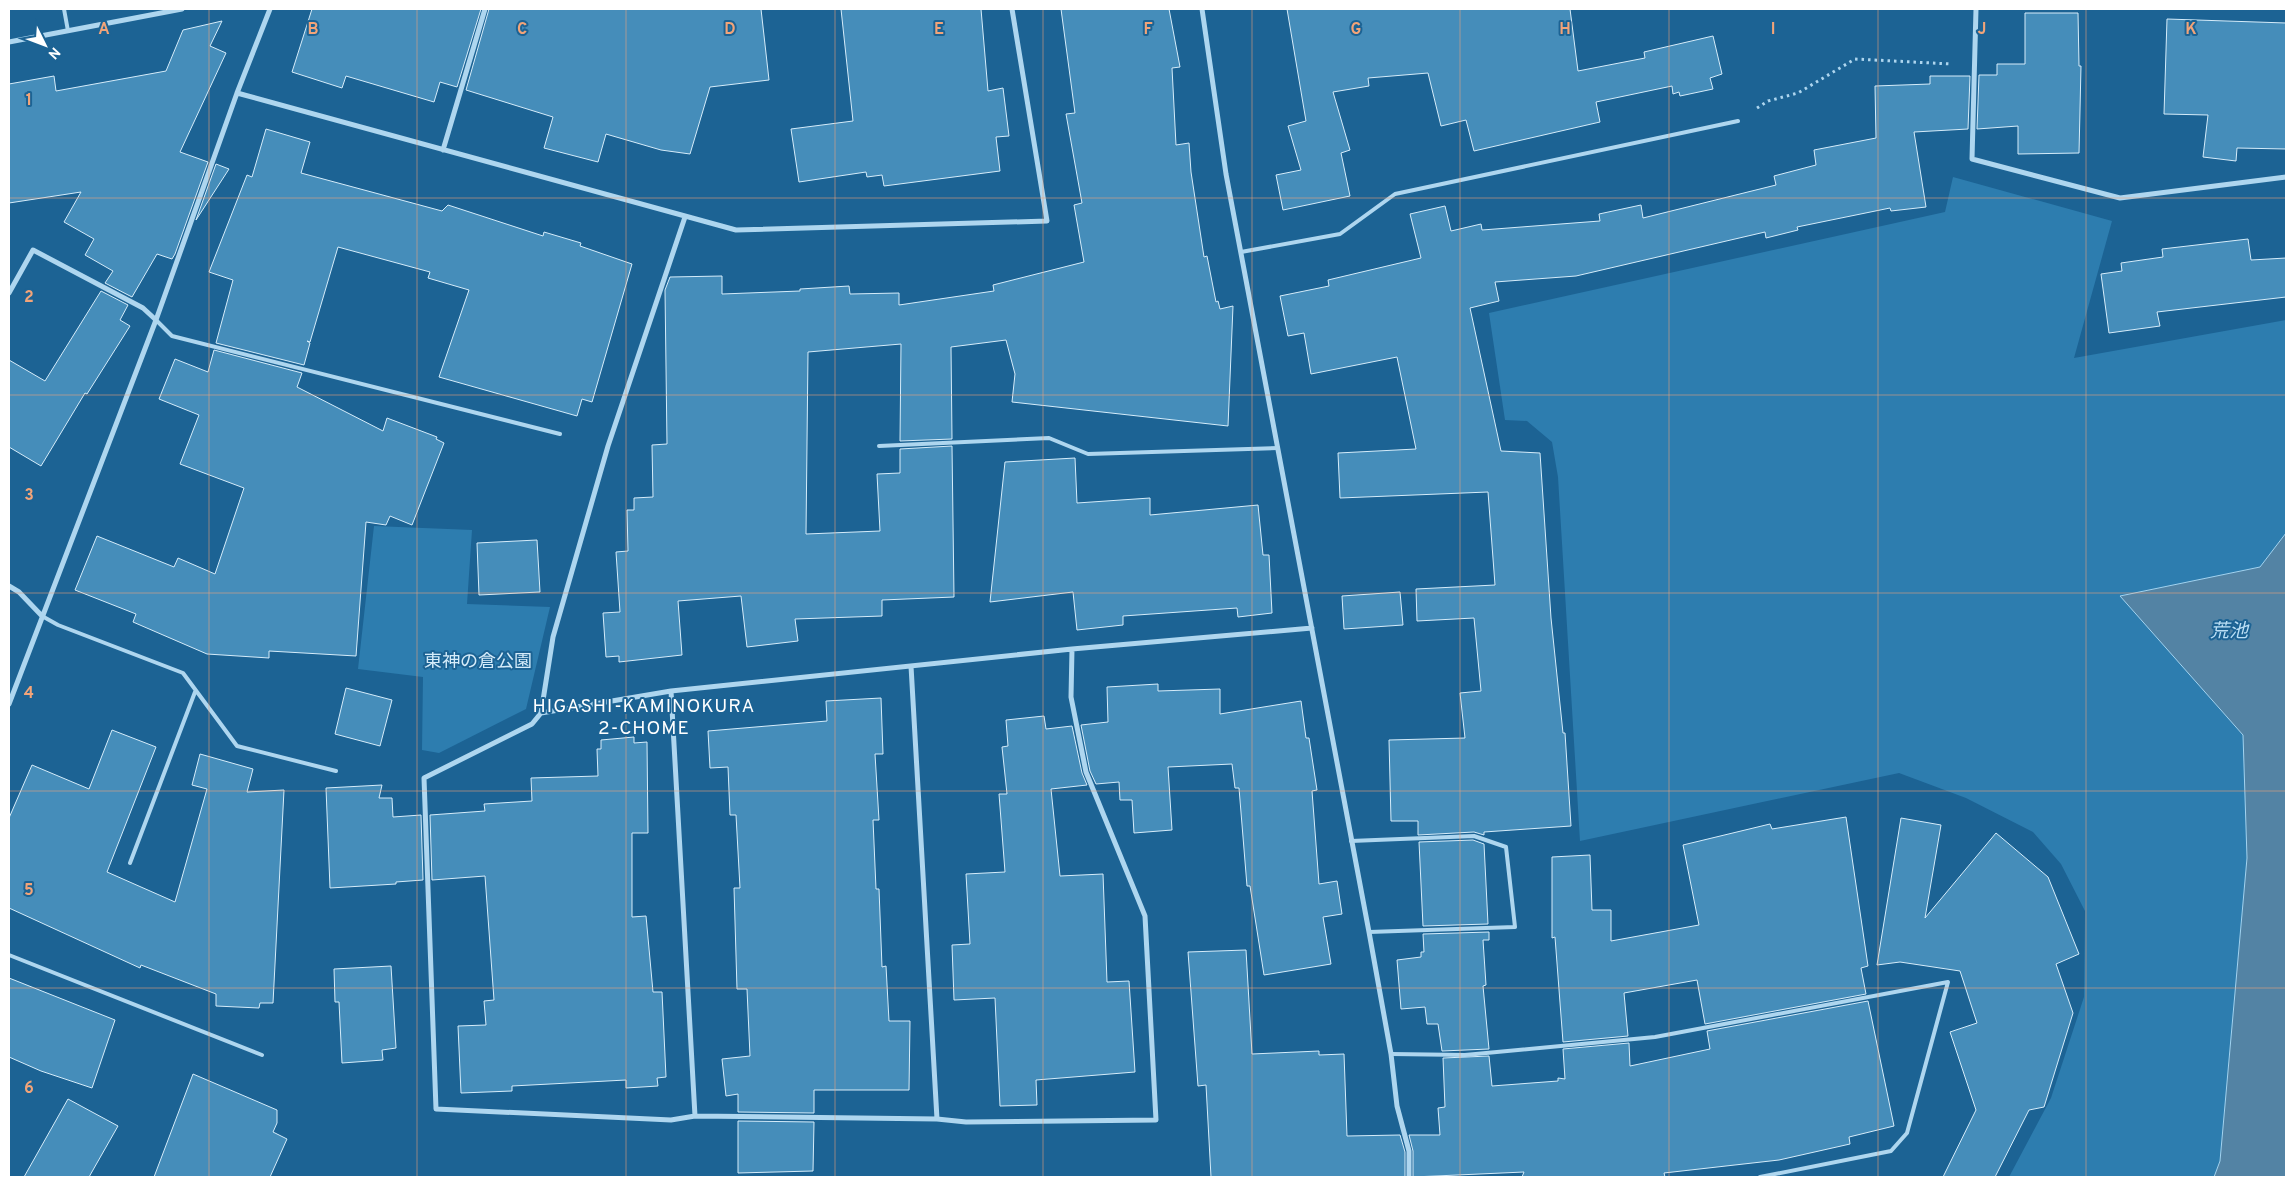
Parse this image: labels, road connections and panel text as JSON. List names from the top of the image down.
{
  "districts": ["HIGASHI-KAMINOKURA 2-CHOME"],
  "water": ["荒池"],
  "parks": ["東神の倉公園"],
  "north": "bottom right",
  "grid": {
    "columns": [
      "A",
      "B",
      "C",
      "D",
      "E",
      "F",
      "G",
      "H",
      "I",
      "J",
      "K"
    ],
    "rows": [
      "1",
      "2",
      "3",
      "4",
      "5",
      "6"
    ]
  }
}
